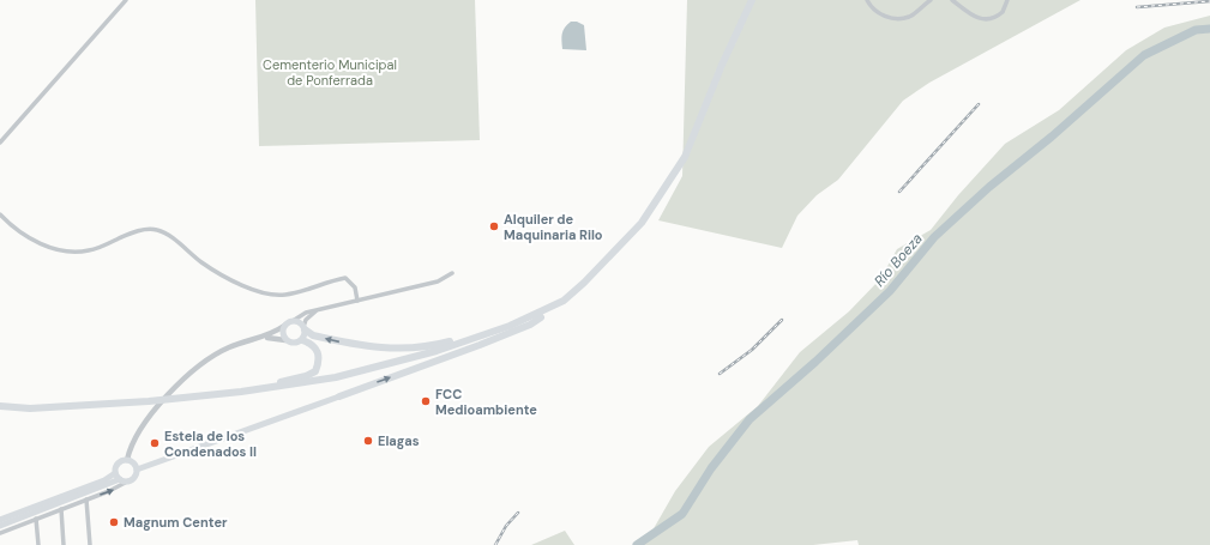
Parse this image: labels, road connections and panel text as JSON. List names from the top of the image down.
{
  "water": ["Río Boeza"],
  "parks": ["Cementerio Municipal de Ponferrada"],
  "places": [
    "Alquiler de Maquinaria Rilo",
    "FCC Medioambiente",
    "Elagas",
    "Estela de los Condenados II",
    "Magnum Center"
  ]
}
